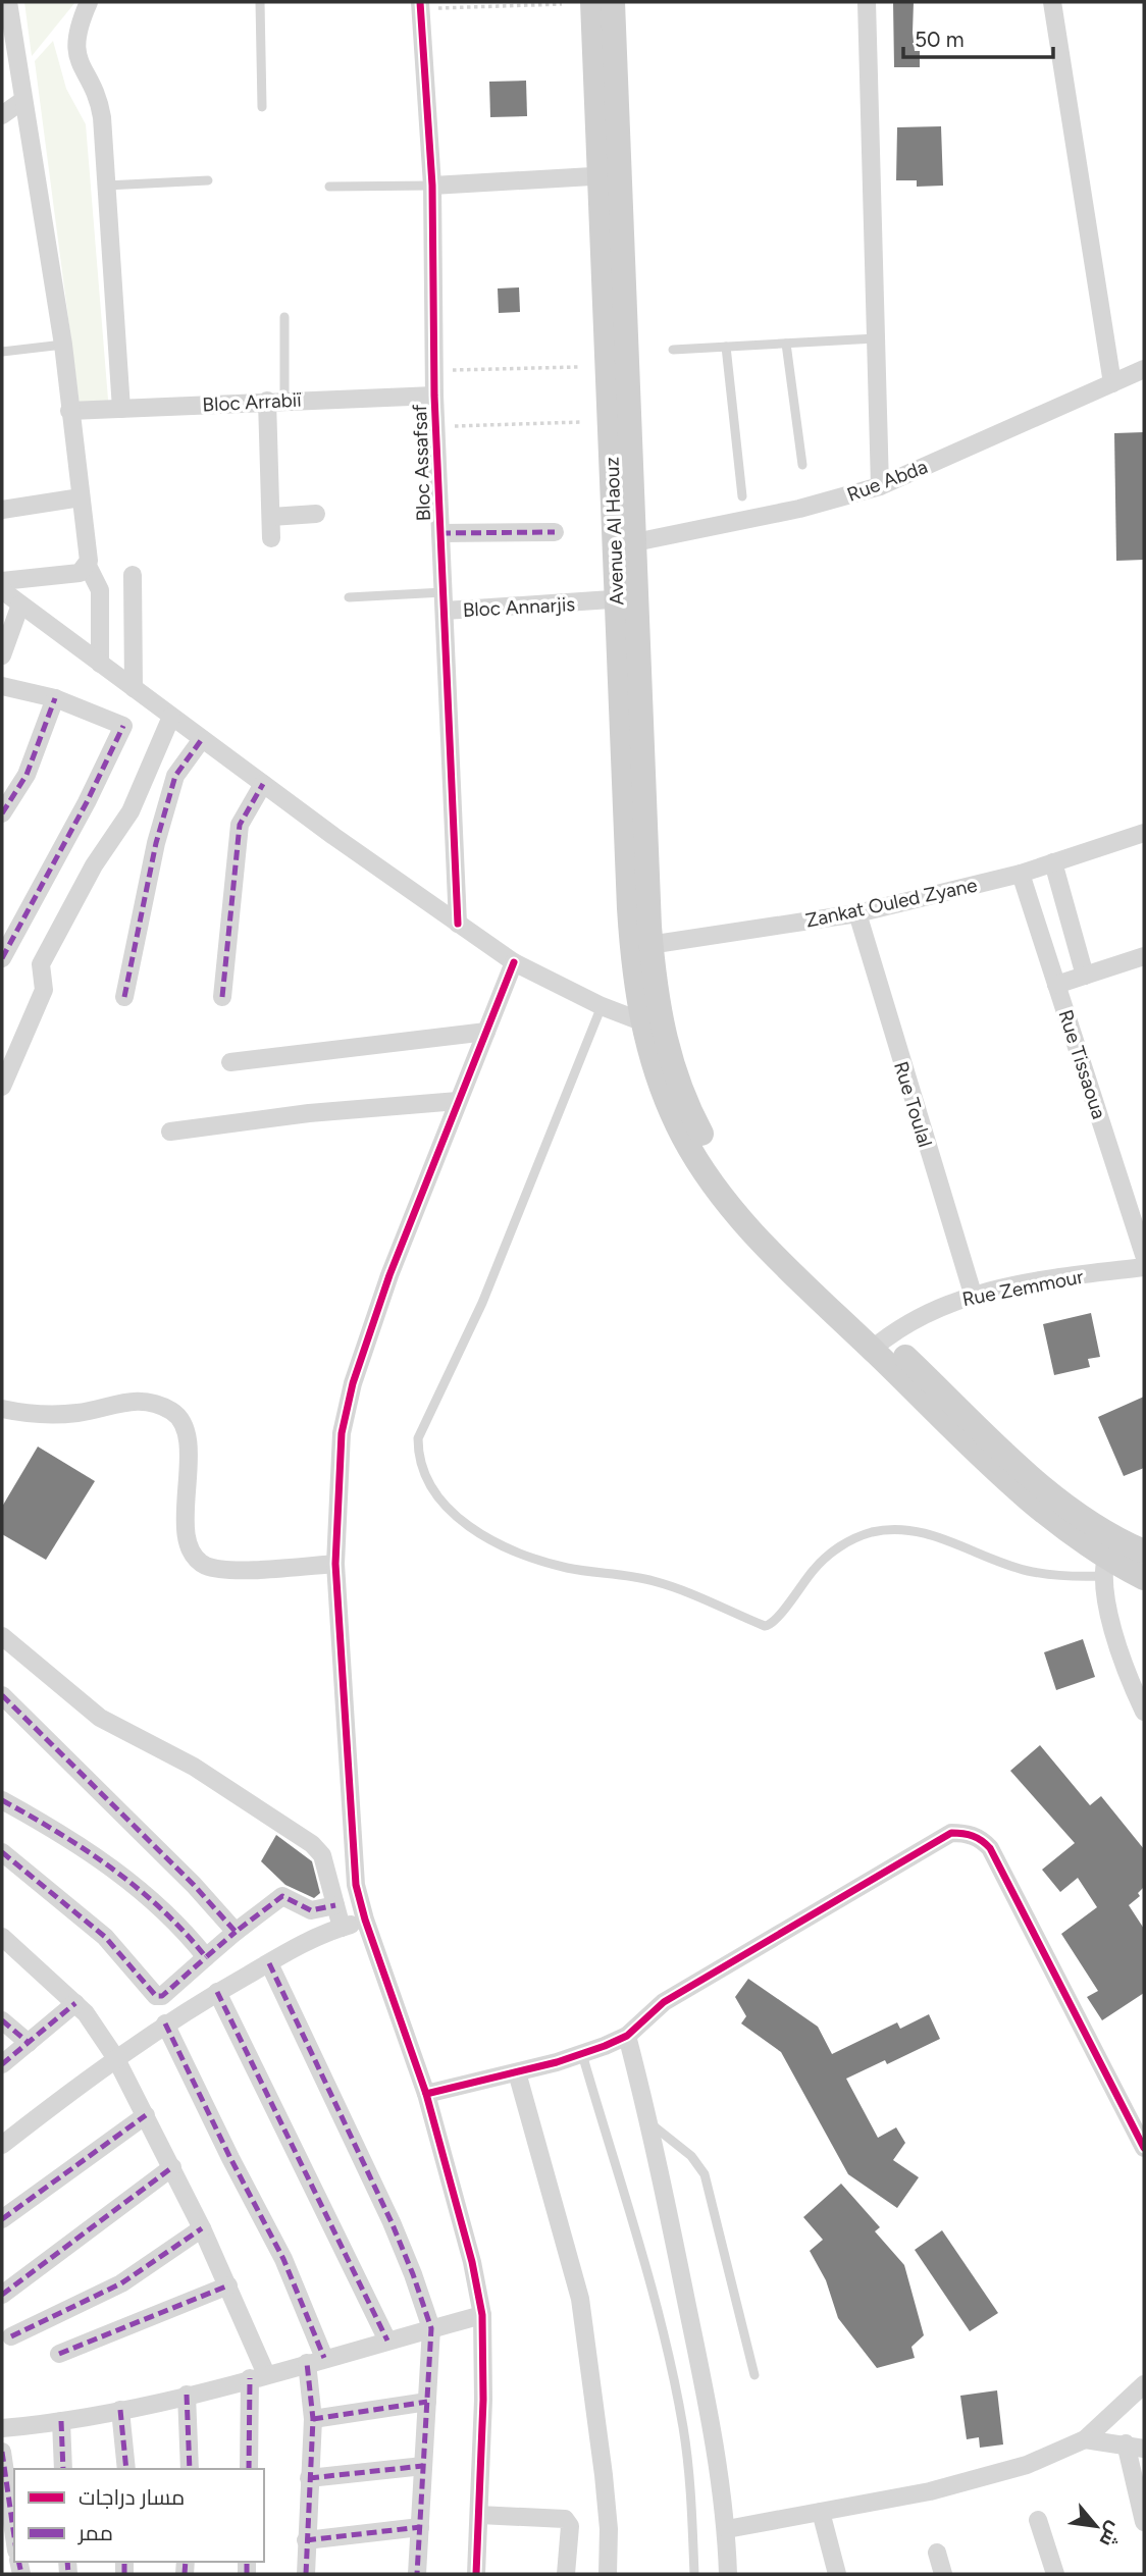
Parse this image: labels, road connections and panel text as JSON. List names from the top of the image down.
{
  "streets": {
    "main road": ["Avenue Al Haouz"],
    "street": [
      "Bloc Arrabiï",
      "Bloc Assafsaf",
      "Rue Abda",
      "Bloc Annarjis",
      "Zankat Ouled Zyane",
      "Rue Tissaoua",
      "Rue Toulal",
      "Rue Zemmour"
    ]
  },
  "crossings": [
    ["Bloc Arrabiï", "Bloc Assafsaf"],
    ["Bloc Assafsaf", "Bloc Annarjis"],
    ["Rue Abda", "Avenue Al Haouz"],
    ["Avenue Al Haouz", "Bloc Annarjis"],
    ["Avenue Al Haouz", "Zankat Ouled Zyane"],
    ["Zankat Ouled Zyane", "Rue Tissaoua"],
    ["Zankat Ouled Zyane", "Rue Toulal"],
    ["Rue Toulal", "Rue Zemmour"]
  ],
  "legend": ["مسار دراجات", "ممر"],
  "scale_bar": "50 m",
  "north": "bottom right"
}
